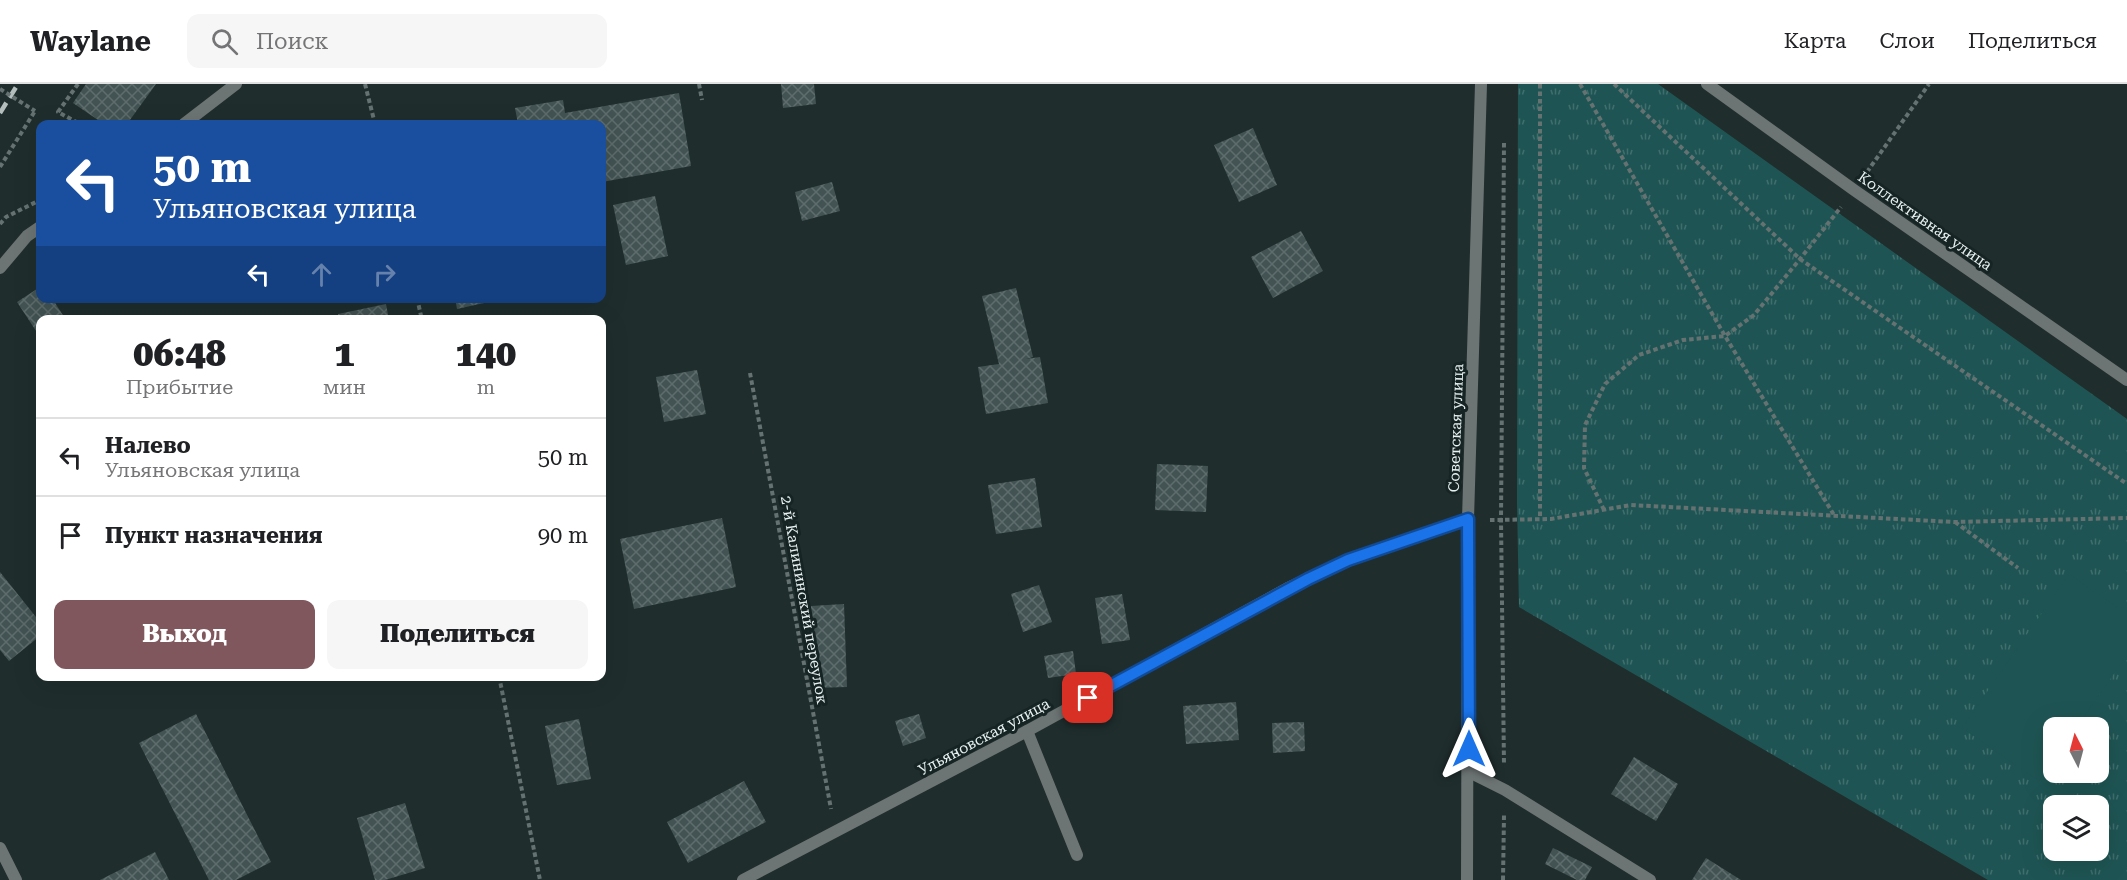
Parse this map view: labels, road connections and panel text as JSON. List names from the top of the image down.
{
  "streets": {
    "street": ["Коллективная улица", "Советская улица", "Ульяновская улица"],
    "path": ["2-й Калининский переулок"]
  },
  "crossings": [
    ["Советская улица", "Ульяновская улица"],
    ["2-й Калининский переулок", "Ульяновская улица"]
  ],
  "north": "top",
  "page": {
    "header": "Waylane",
    "search": "Поиск",
    "nav": ["Карта", "Слои", "Поделиться"],
    "turn": ["50 m", "Ульяновская улица"],
    "eta": [
      "06:48",
      "Прибытие",
      "1",
      "мин",
      "140",
      "m"
    ],
    "list": [
      {
        "name": "Налево",
        "note": "Ульяновская улица",
        "value": "50 m"
      },
      {
        "name": "Пункт назначения",
        "value": "90 m"
      }
    ],
    "buttons": ["Выход", "Поделиться"]
  }
}
